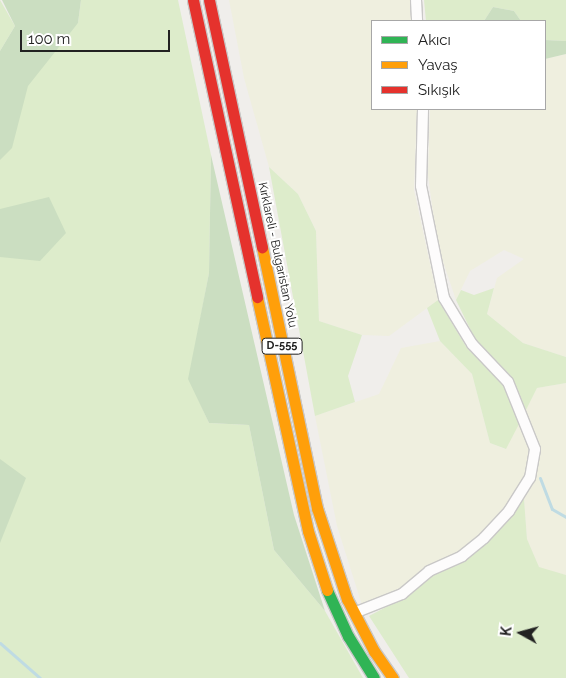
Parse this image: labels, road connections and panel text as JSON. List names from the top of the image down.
{
  "streets": {
    "highway": ["Kırklareli - Bulgaristan Yolu", "D-555"]
  },
  "legend": ["Akıcı", "Yavaş", "Sıkışık"],
  "scale_bar": "100 m",
  "north": "left"
}
